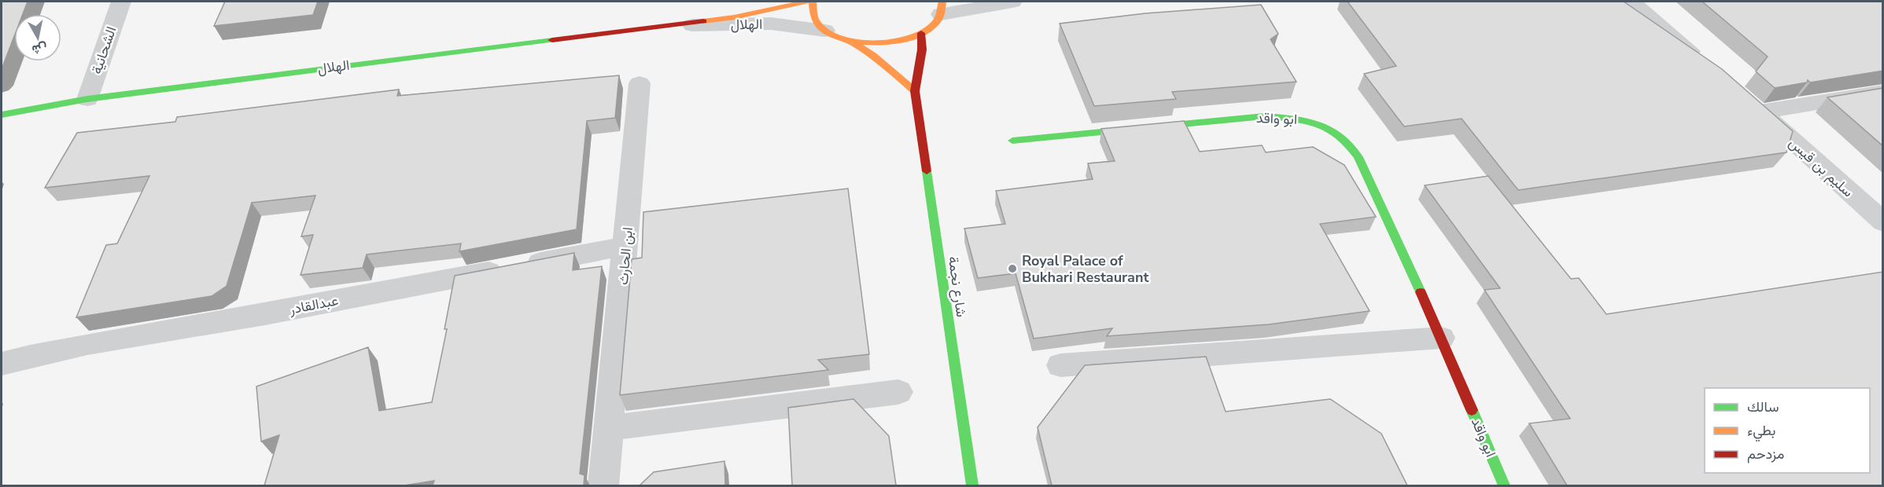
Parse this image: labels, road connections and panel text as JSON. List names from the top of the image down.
{
  "streets": {
    "street": [
      "الهلال",
      "الشحانية",
      "ابو واقد",
      "سليم بن قيس",
      "ابن الحارث",
      "شارع نجمة",
      "عبدالقادر"
    ]
  },
  "crossings": [
    ["الهلال", "الشحانية"],
    ["ابن الحارث", "عبدالقادر"]
  ],
  "places": ["Royal Palace of Bukhari Restaurant"],
  "legend": ["سالك", "بطيء", "مزدحم"],
  "north": "bottom"
}
